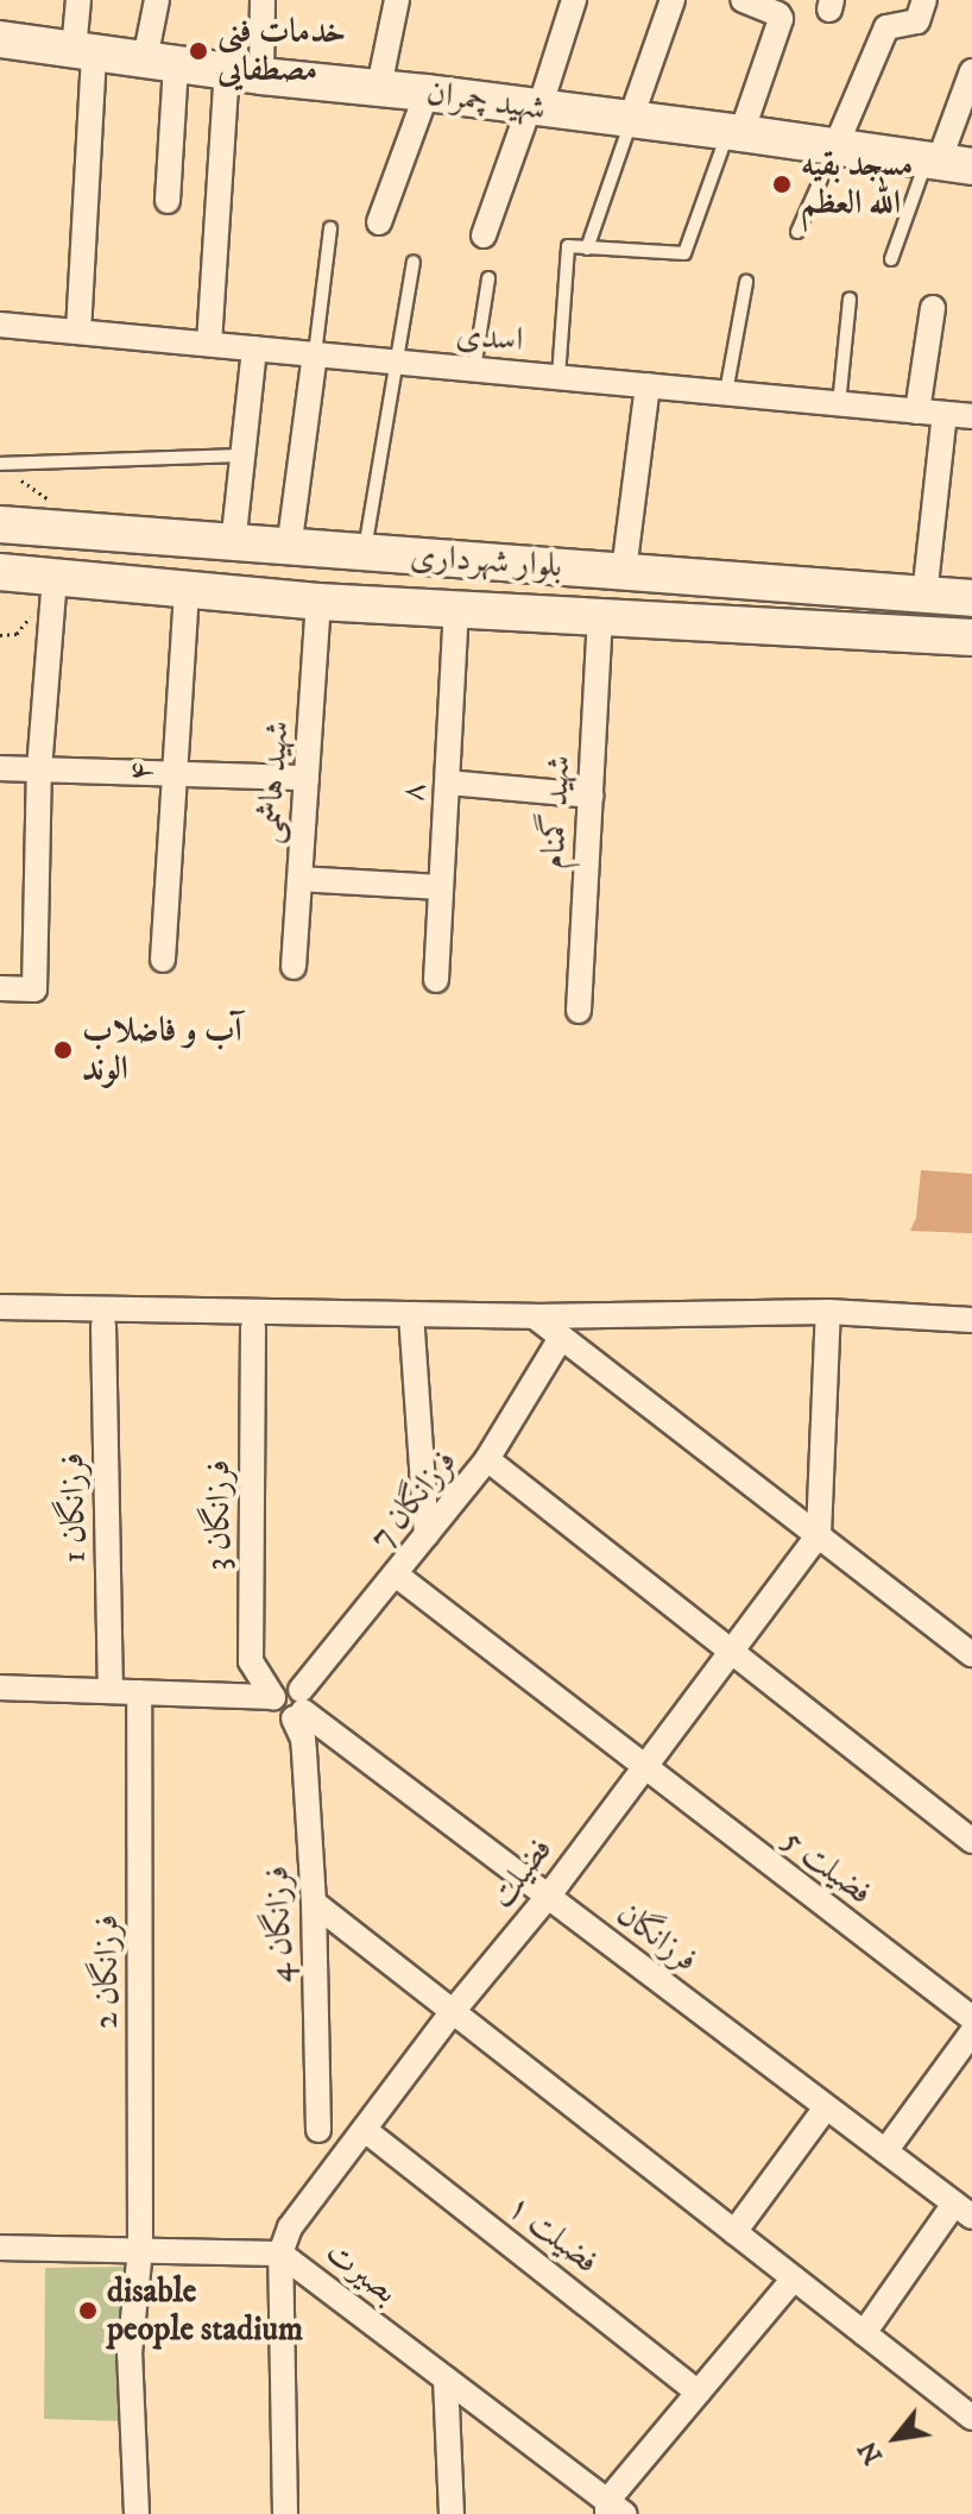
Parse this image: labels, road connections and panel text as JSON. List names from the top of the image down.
{
  "streets": {
    "main road": ["شهید چمران", "بلوار شهرداری"],
    "street": [
      "اسدی",
      "۴",
      "شهید هاشمی",
      "۸",
      "شهید گمنام",
      "فرزانگان 7",
      "فرزانگان 1",
      "فرزانگان 3",
      "فضیلت 5",
      "فضیلت",
      "فرزانگان 4",
      "فرزانگان",
      "فرزانگان 2",
      "فضیلت ۱",
      "بصیرت"
    ]
  },
  "crossings": [
    ["بلوار شهرداری", "۴"],
    ["بلوار شهرداری", "شهید هاشمی"],
    ["بلوار شهرداری", "۸"],
    ["بلوار شهرداری", "شهید گمنام"],
    ["فرزانگان 7", "فضیلت 5"],
    ["فرزانگان 7", "فرزانگان 4"],
    ["فرزانگان 7", "فرزانگان"],
    ["فضیلت 5", "فضیلت"],
    ["فضیلت", "فرزانگان"],
    ["فضیلت", "فضیلت ۱"],
    ["فضیلت", "بصیرت"],
    ["فرزانگان 4", "فرزانگان"],
    ["فرزانگان 2", "بصیرت"]
  ],
  "places": [
    "خدمات فنی مصطفایی",
    "مسجد بقیه الله العظم",
    "آب و فاضلاب الوند",
    "disable people stadium"
  ],
  "north": "bottom left"
}
